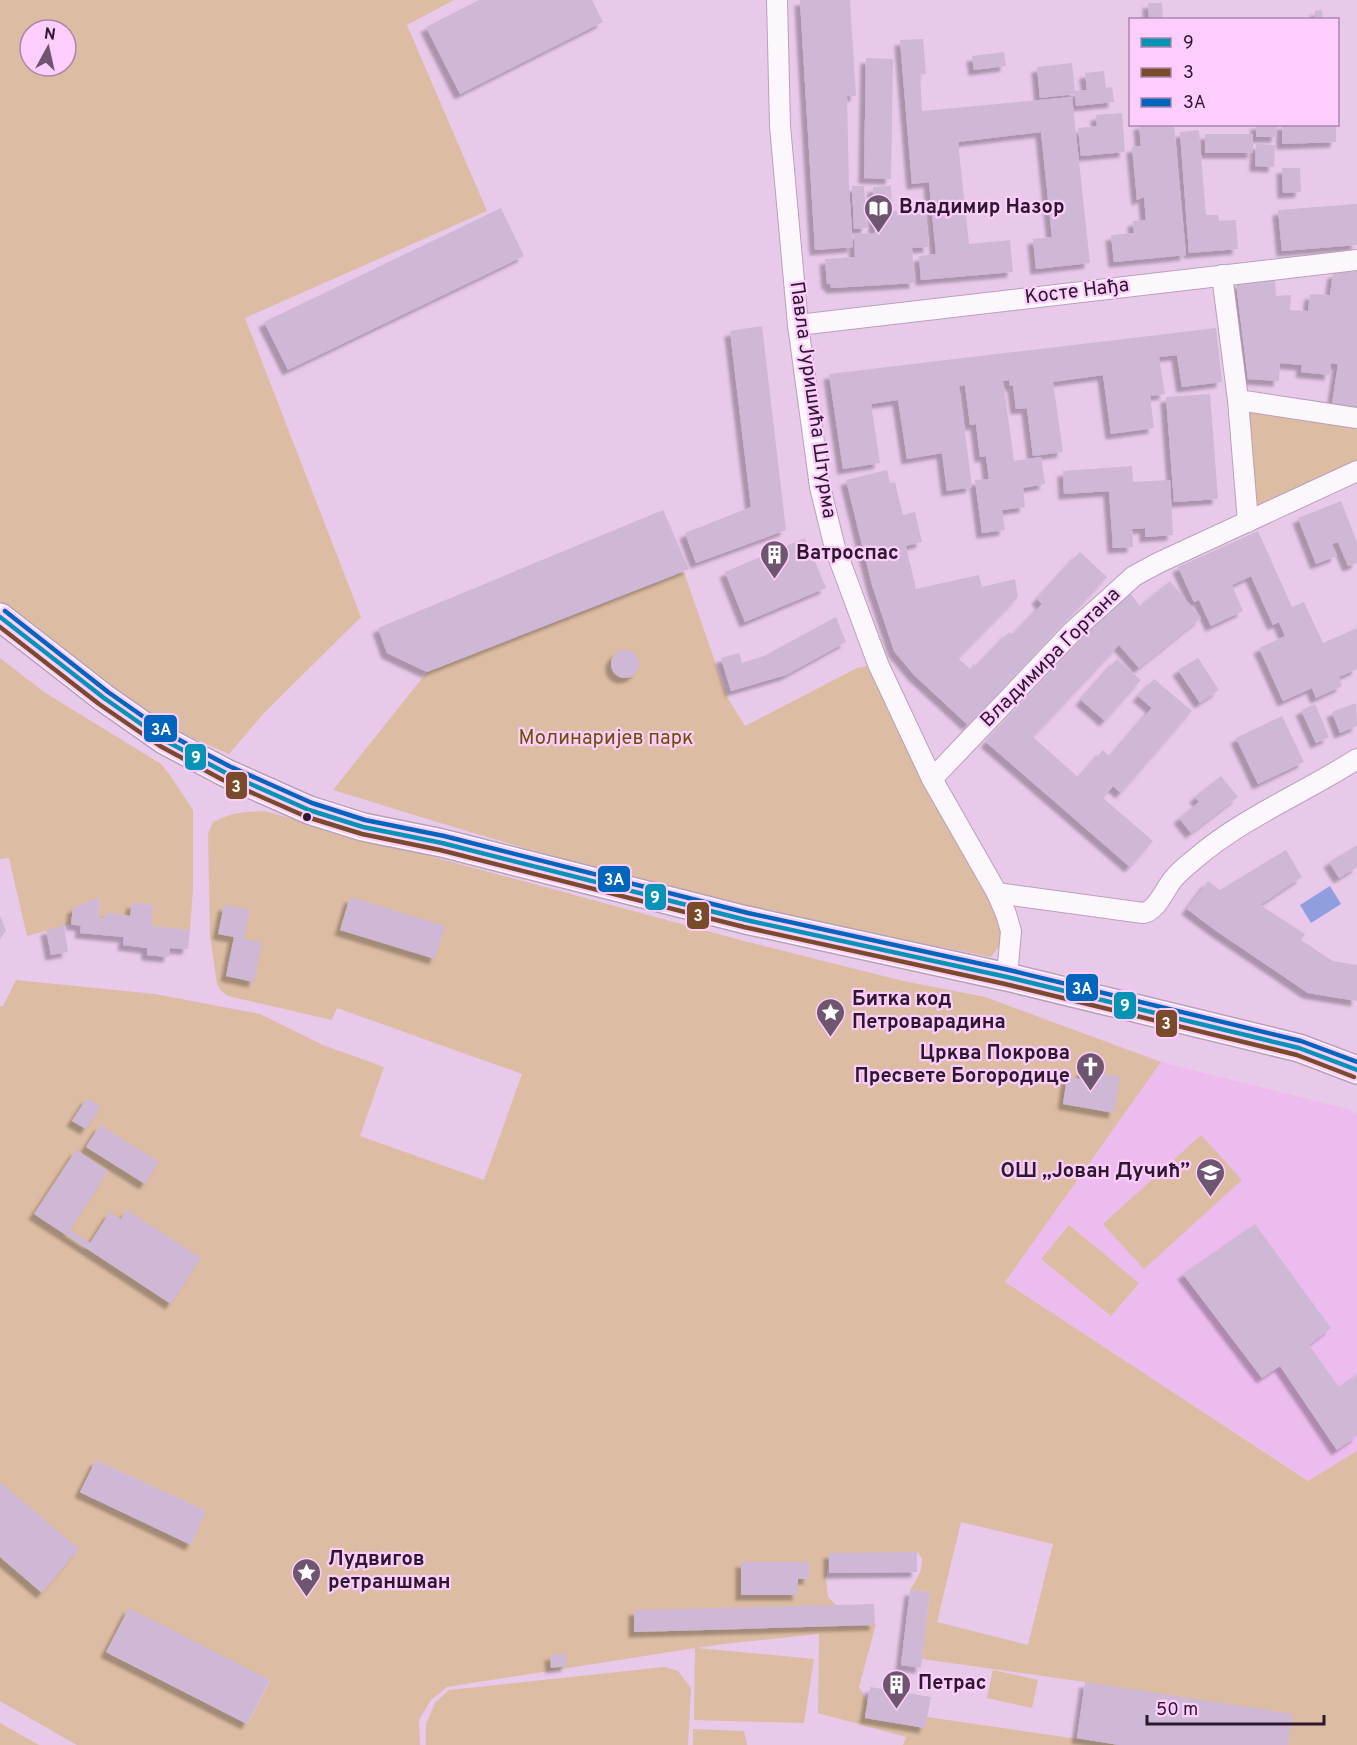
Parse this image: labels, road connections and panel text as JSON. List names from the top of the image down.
{
  "streets": {
    "street": ["Косте Нађа", "Павла Јуришића Штурма", "Владимира Гортана"]
  },
  "crossings": [
    ["Косте Нађа", "Павла Јуришића Штурма"],
    ["Павла Јуришића Штурма", "Владимира Гортана"]
  ],
  "parks": ["Молинаријев парк"],
  "places": {
    "library": ["Владимир Назор"],
    "building": ["Ватроспас", "Петрас"],
    "place": ["Битка код Петроварадина", "Лудвигов ретраншман"],
    "church": ["Црква Покрова Пресвете Богородице"],
    "school or university": ["ОШ „Јован Дучић”"]
  },
  "lines": ["transit line 3A", "transit line 9", "transit line 3"],
  "legend": ["9", "3", "3A"],
  "scale_bar": "50 m",
  "north": "top"
}
